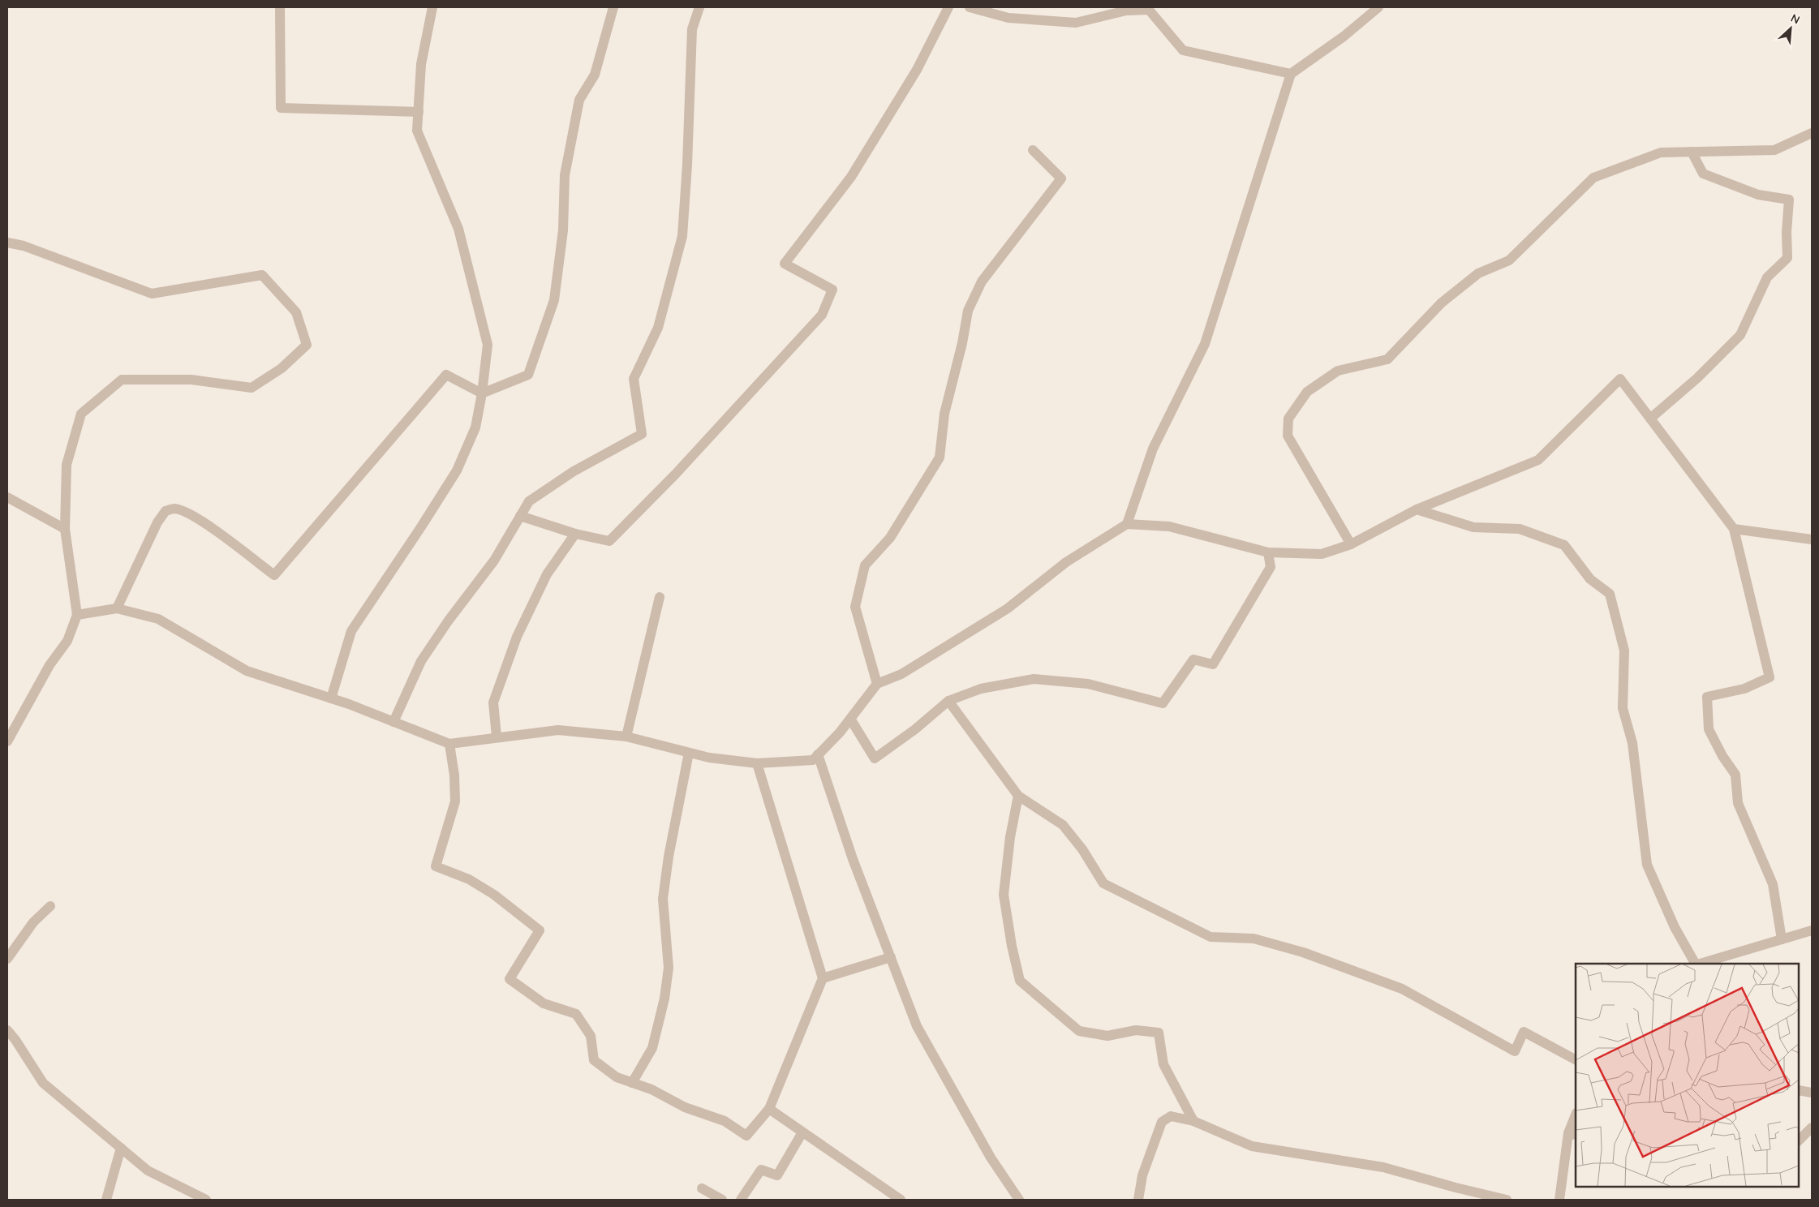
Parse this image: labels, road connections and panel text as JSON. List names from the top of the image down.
{
  "north": "top right"
}
